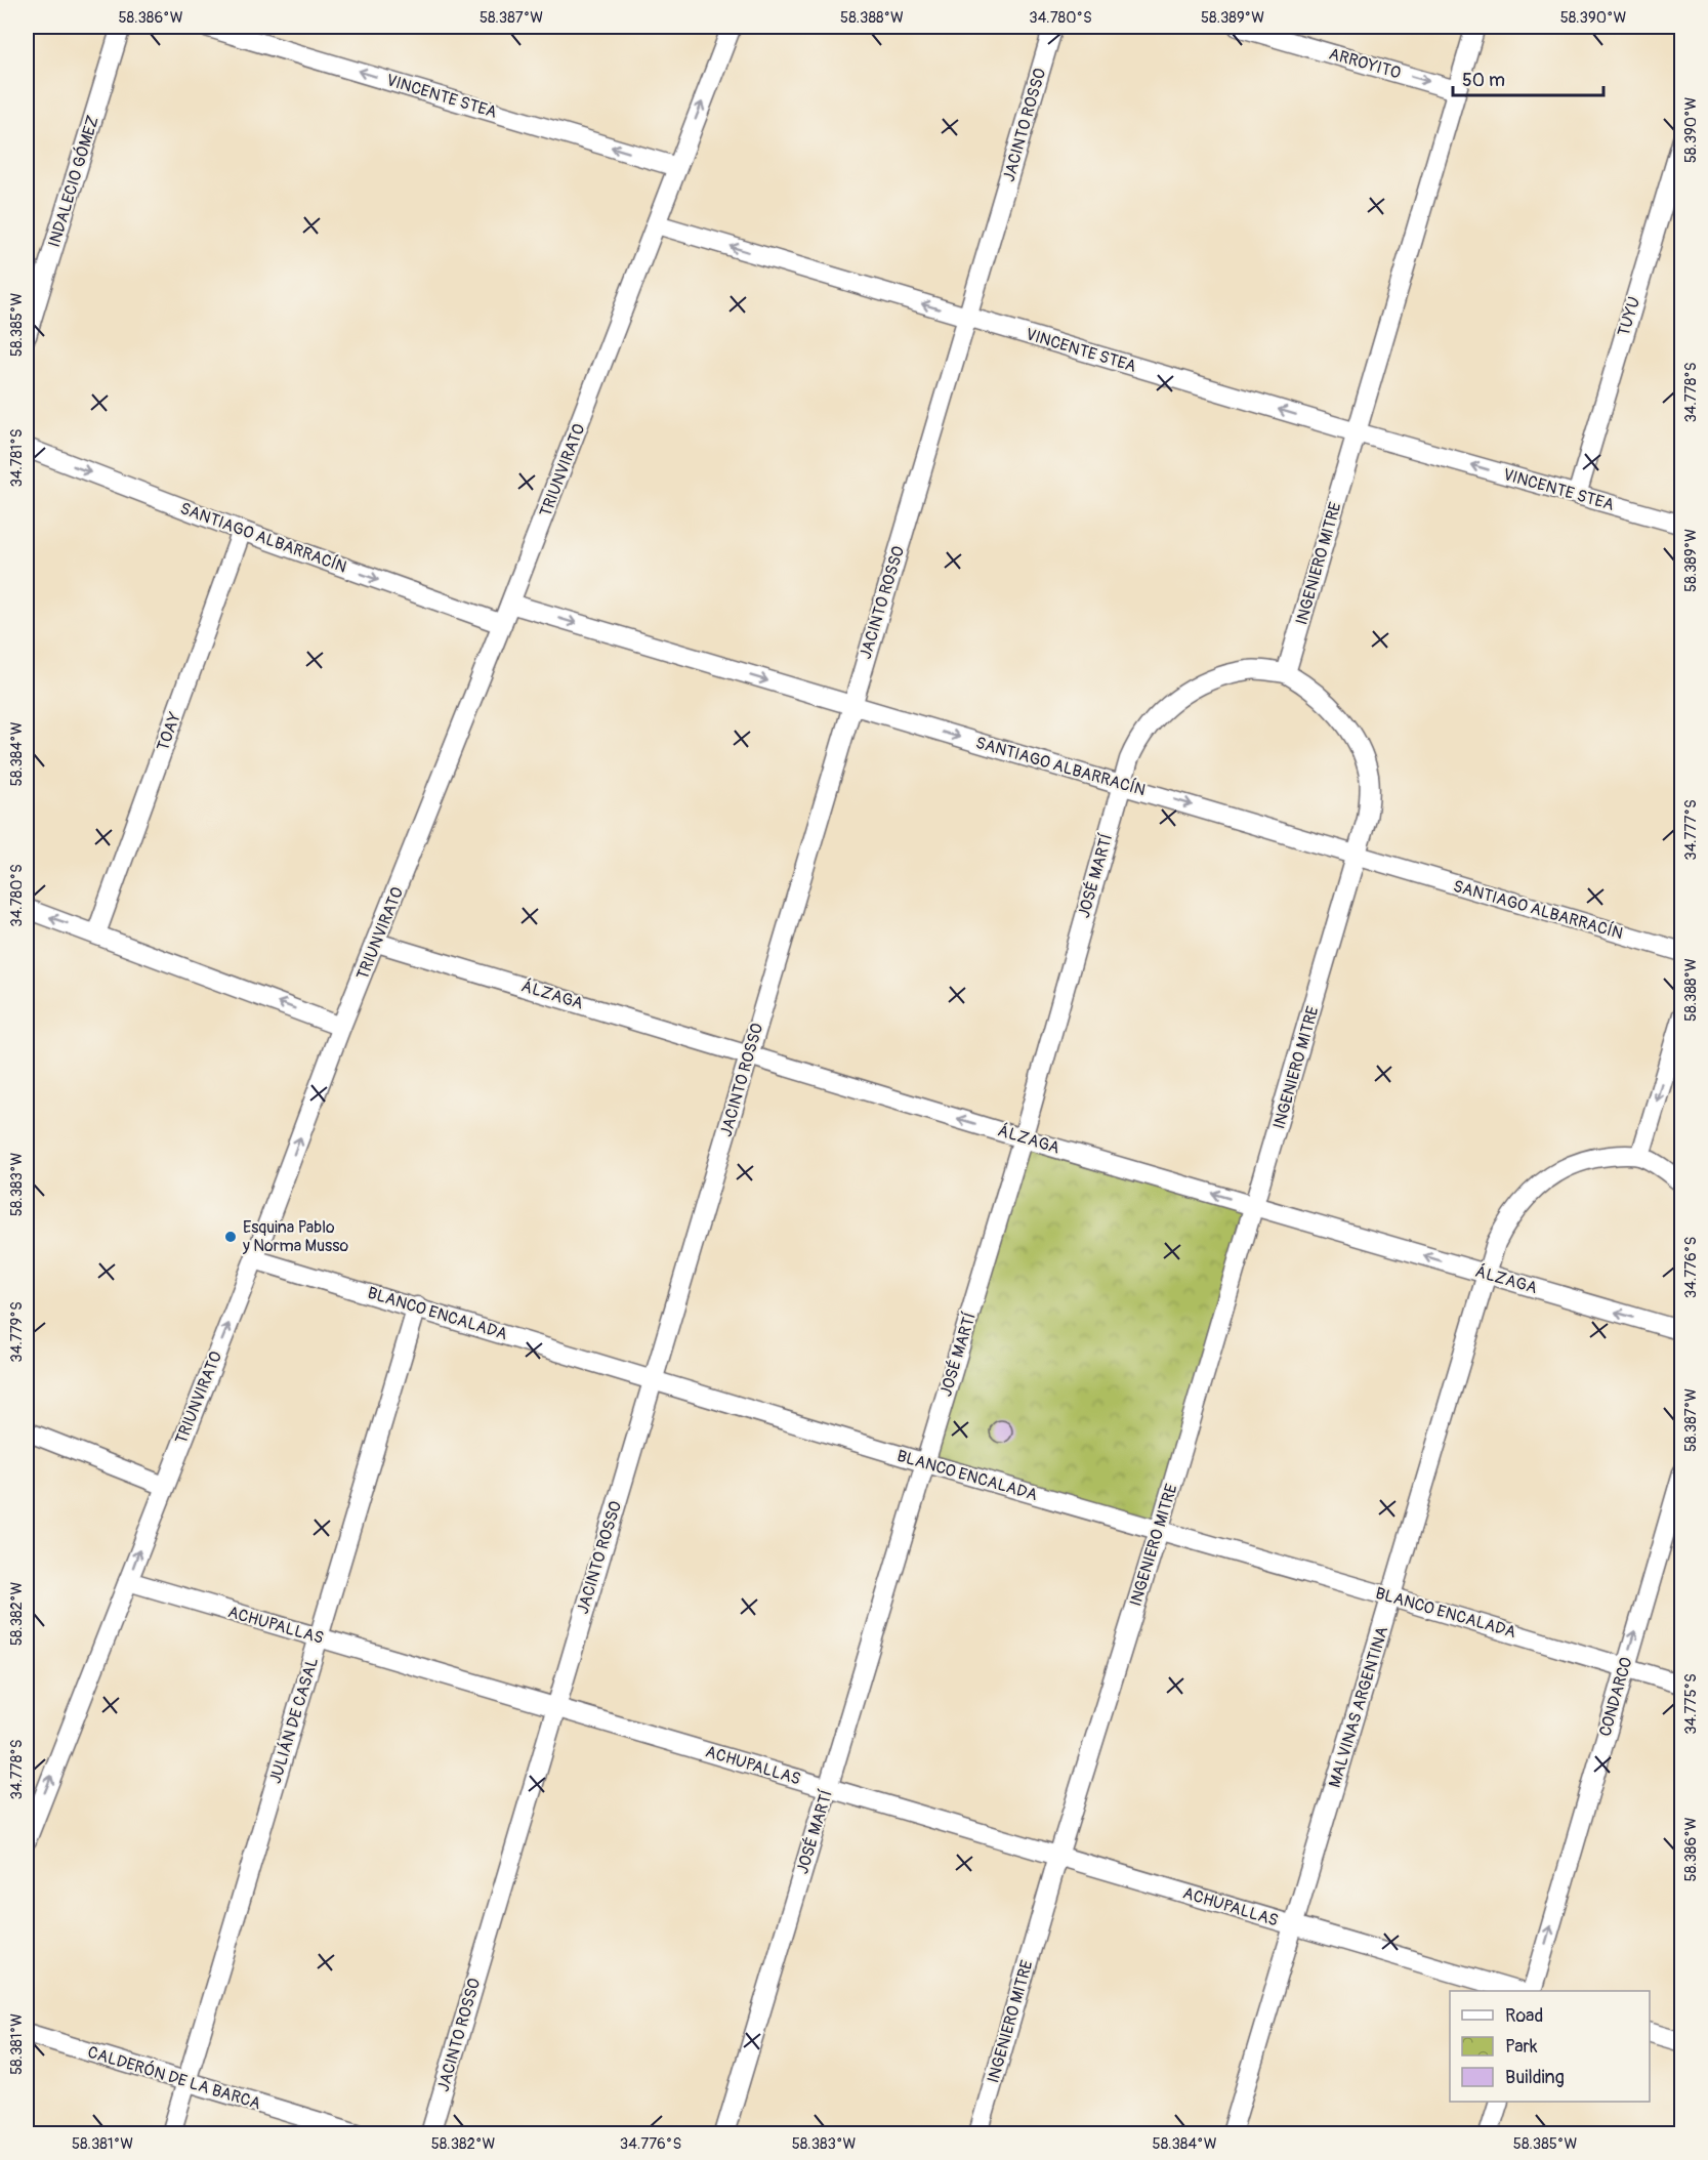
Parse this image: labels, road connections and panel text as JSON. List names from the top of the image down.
{
  "streets": {
    "street": [
      "ARROYITO",
      "VINCENTE STEA",
      "JACINTO ROSSO",
      "INDALECIO GÓMEZ",
      "TUYU",
      "TRIUNVIRATO",
      "SANTIAGO ALBARRACÍN",
      "INGENIERO MITRE",
      "TOAY",
      "JOSÉ MARTÍ",
      "ÁLZAGA",
      "BLANCO ENCALADA",
      "ACHUPALLAS",
      "CONDARCO",
      "MALVINAS ARGENTINA",
      "JULIÁN DE CASAL",
      "CALDERÓN DE LA BARCA"
    ]
  },
  "crossings": [
    ["ARROYITO", "INGENIERO MITRE"],
    ["VINCENTE STEA", "JACINTO ROSSO"],
    ["VINCENTE STEA", "TUYU"],
    ["VINCENTE STEA", "TRIUNVIRATO"],
    ["VINCENTE STEA", "INGENIERO MITRE"],
    ["JACINTO ROSSO", "SANTIAGO ALBARRACÍN"],
    ["JACINTO ROSSO", "ÁLZAGA"],
    ["JACINTO ROSSO", "BLANCO ENCALADA"],
    ["JACINTO ROSSO", "ACHUPALLAS"],
    ["TRIUNVIRATO", "SANTIAGO ALBARRACÍN"],
    ["TRIUNVIRATO", "ÁLZAGA"],
    ["TRIUNVIRATO", "BLANCO ENCALADA"],
    ["TRIUNVIRATO", "ACHUPALLAS"],
    ["SANTIAGO ALBARRACÍN", "INGENIERO MITRE"],
    ["SANTIAGO ALBARRACÍN", "TOAY"],
    ["SANTIAGO ALBARRACÍN", "JOSÉ MARTÍ"],
    ["INGENIERO MITRE", "JOSÉ MARTÍ"],
    ["INGENIERO MITRE", "ÁLZAGA"],
    ["INGENIERO MITRE", "BLANCO ENCALADA"],
    ["INGENIERO MITRE", "ACHUPALLAS"],
    ["JOSÉ MARTÍ", "ÁLZAGA"],
    ["JOSÉ MARTÍ", "BLANCO ENCALADA"],
    ["JOSÉ MARTÍ", "ACHUPALLAS"],
    ["ÁLZAGA", "MALVINAS ARGENTINA"],
    ["BLANCO ENCALADA", "CONDARCO"],
    ["BLANCO ENCALADA", "MALVINAS ARGENTINA"],
    ["BLANCO ENCALADA", "JULIÁN DE CASAL"],
    ["ACHUPALLAS", "MALVINAS ARGENTINA"],
    ["ACHUPALLAS", "JULIÁN DE CASAL"],
    ["JULIÁN DE CASAL", "CALDERÓN DE LA BARCA"]
  ],
  "one_way": [
    "ARROYITO",
    "VINCENTE STEA",
    "TRIUNVIRATO",
    "SANTIAGO ALBARRACÍN",
    "ÁLZAGA",
    "CONDARCO"
  ],
  "places": ["Esquina Pablo y Norma Musso"],
  "legend": ["Road", "Park", "Building"],
  "scale_bar": "50 m",
  "coordinates": [
    "58.386°W",
    "58.387°W",
    "58.388°W",
    "34.780°S",
    "58.389°W",
    "58.390°W",
    "58.385°W",
    "34.778°S",
    "34.781°S",
    "58.384°W",
    "34.777°S",
    "58.383°W",
    "34.776°S",
    "34.779°S",
    "58.382°W",
    "34.775°S",
    "58.381°W"
  ]
}
